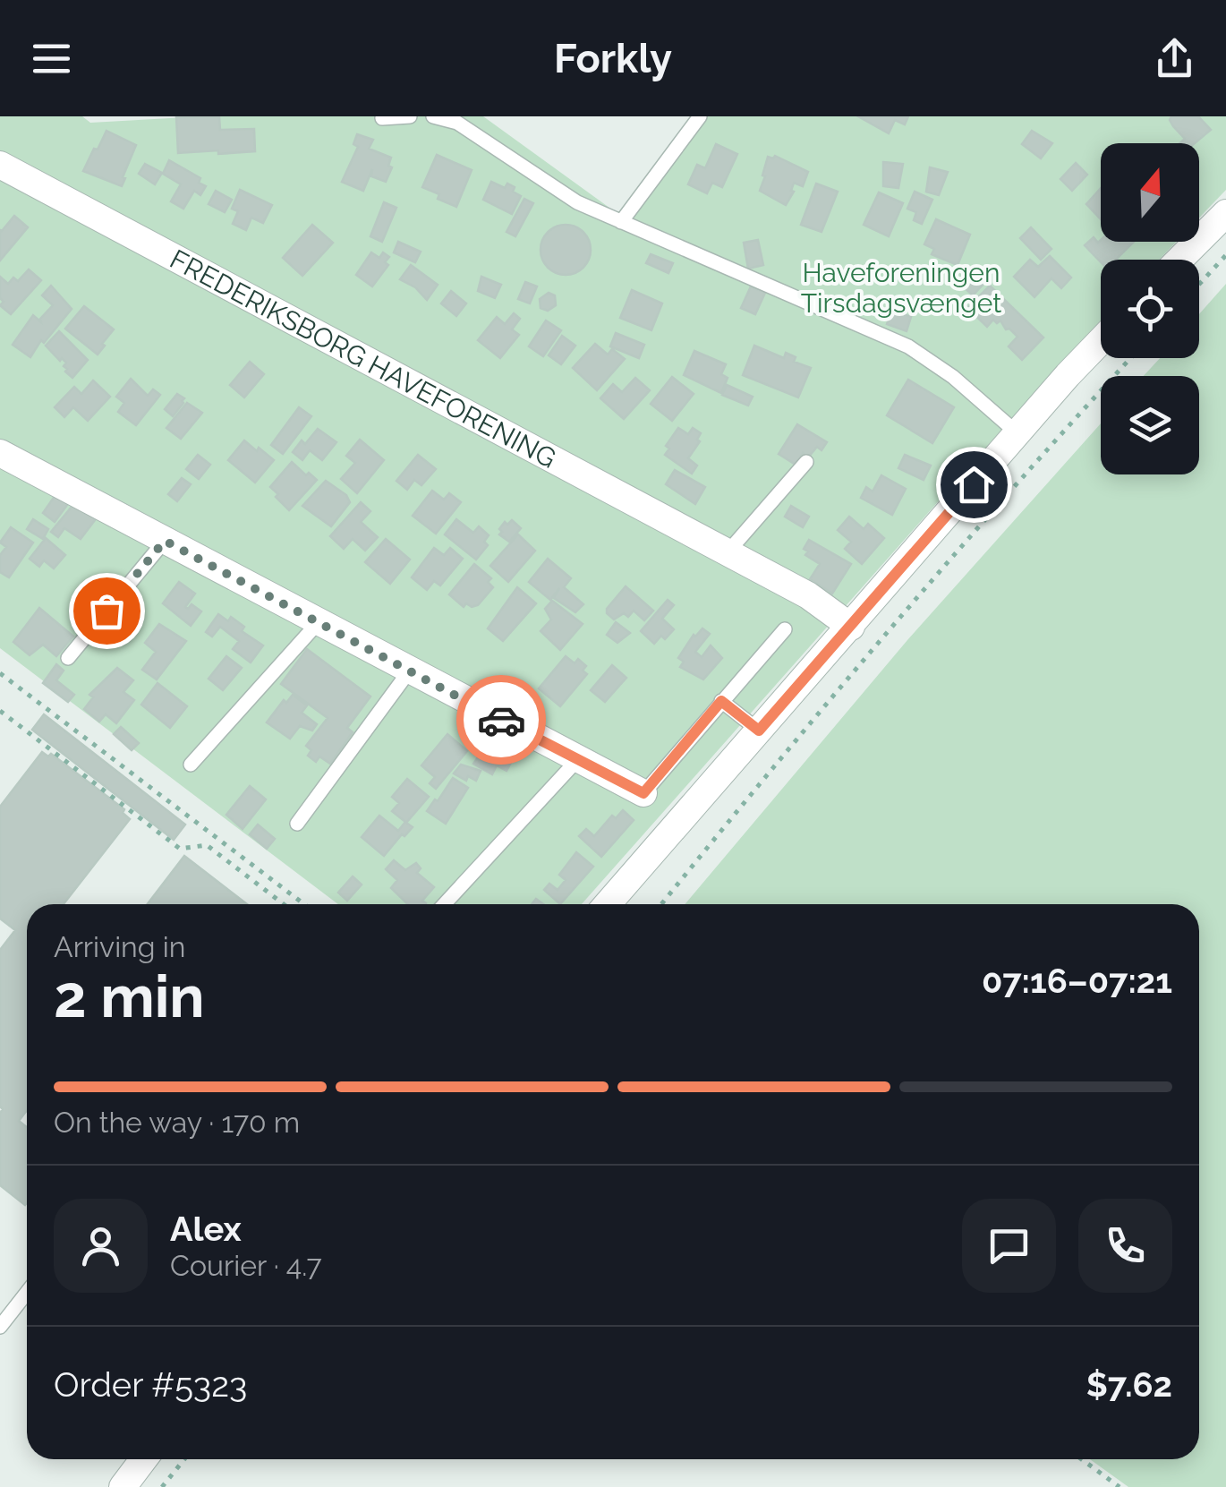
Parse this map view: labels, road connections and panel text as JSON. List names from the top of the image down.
{
  "streets": {
    "street": ["FREDERIKSBORG HAVEFORENING"]
  },
  "parks": ["Haveforeningen Tirsdagsvænget"],
  "north": "top",
  "page": {
    "header": "Forkly",
    "heading": ["2 min", "Arriving in", "07:16–07:21"],
    "panel": [
      "Alex",
      "Courier · 4.7",
      "Order #5323",
      "$7.62"
    ],
    "bar": "On the way · 170 m"
  }
}
